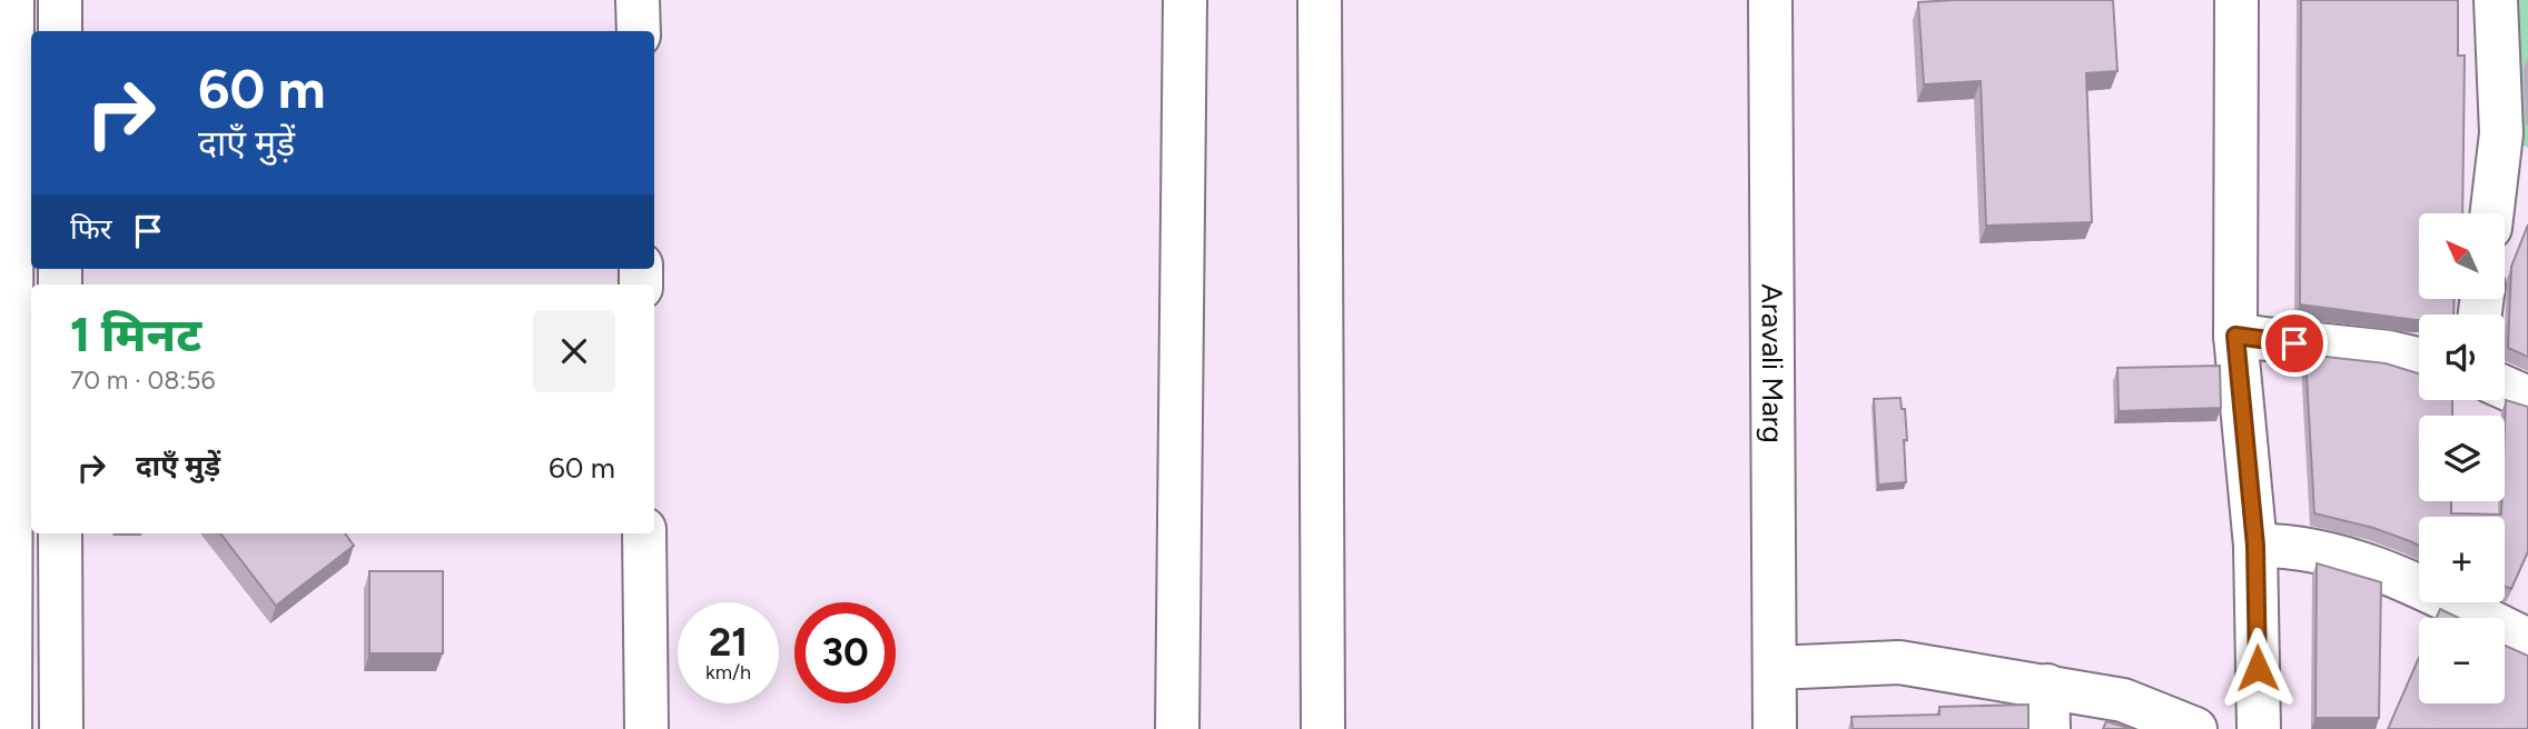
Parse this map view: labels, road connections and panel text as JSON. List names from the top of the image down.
{
  "streets": {
    "street": ["Aravali Marg"]
  },
  "north": "top left",
  "page": {
    "turn": ["60 m", "दाएँ मुड़ें"],
    "then": "फिर",
    "map_buttons": ["+", "−"],
    "heading": ["1 मिनट", "70 m · 08:56"],
    "list": [
      {
        "name": "दाएँ मुड़ें",
        "value": "60 m"
      }
    ],
    "speed": "21 km/h",
    "limit": "30"
  }
}
